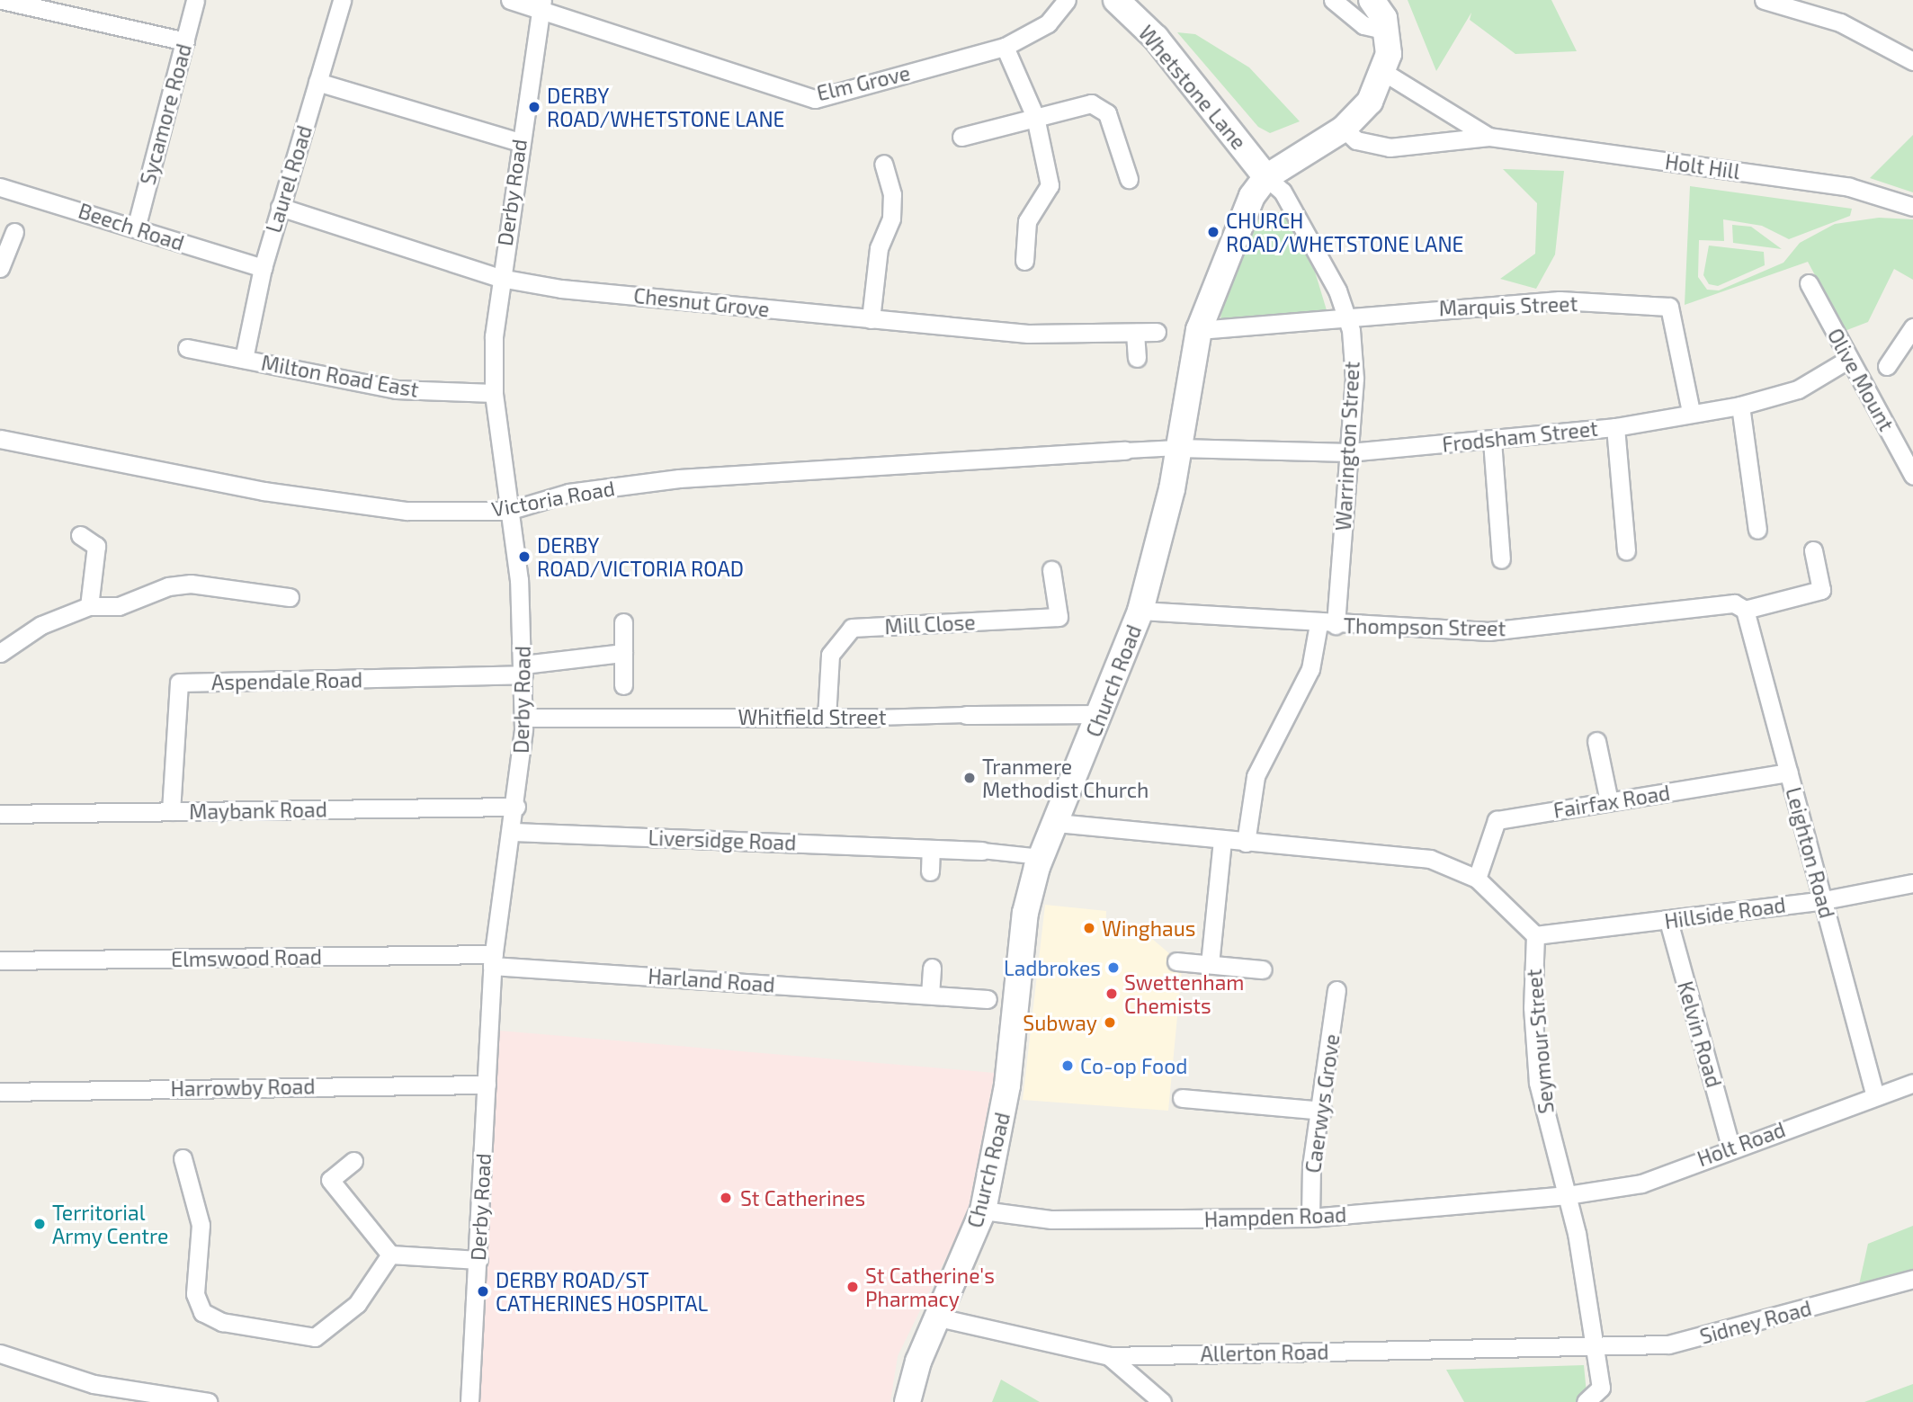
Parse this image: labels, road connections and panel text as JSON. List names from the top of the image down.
{
  "streets": {
    "main road": ["Whetstone Lane", "Church Road"],
    "street": [
      "Elm Grove",
      "Sycamore Road",
      "Holt Hill",
      "Laurel Road",
      "Derby Road",
      "Beech Road",
      "Chesnut Grove",
      "Marquis Street",
      "Milton Road East",
      "Olive Mount",
      "Frodsham Street",
      "Warrington Street",
      "Victoria Road",
      "Mill Close",
      "Thompson Street",
      "Aspendale Road",
      "Whitfield Street",
      "Fairfax Road",
      "Maybank Road",
      "Liversidge Road",
      "Leighton Road",
      "Hillside Road",
      "Elmswood Road",
      "Harland Road",
      "Kelvin Road",
      "Seymour Street",
      "Harrowby Road",
      "Caerwys Grove",
      "Holt Road",
      "Hampden Road",
      "Sidney Road",
      "Allerton Road"
    ]
  },
  "crossings": [
    ["Elm Grove", "Derby Road"],
    ["Whetstone Lane", "Warrington Street"],
    ["Whetstone Lane", "Church Road"],
    ["Sycamore Road", "Beech Road"],
    ["Laurel Road", "Beech Road"],
    ["Laurel Road", "Chesnut Grove"],
    ["Laurel Road", "Milton Road East"],
    ["Derby Road", "Chesnut Grove"],
    ["Derby Road", "Milton Road East"],
    ["Derby Road", "Victoria Road"],
    ["Derby Road", "Aspendale Road"],
    ["Derby Road", "Whitfield Street"],
    ["Derby Road", "Maybank Road"],
    ["Derby Road", "Liversidge Road"],
    ["Derby Road", "Elmswood Road"],
    ["Derby Road", "Harland Road"],
    ["Derby Road", "Harrowby Road"],
    ["Marquis Street", "Frodsham Street"],
    ["Marquis Street", "Warrington Street"],
    ["Marquis Street", "Church Road"],
    ["Olive Mount", "Frodsham Street"],
    ["Frodsham Street", "Warrington Street"],
    ["Frodsham Street", "Church Road"],
    ["Warrington Street", "Thompson Street"],
    ["Warrington Street", "Church Road"],
    ["Mill Close", "Whitfield Street"],
    ["Thompson Street", "Church Road"],
    ["Thompson Street", "Leighton Road"],
    ["Aspendale Road", "Maybank Road"],
    ["Church Road", "Whitfield Street"],
    ["Church Road", "Hampden Road"],
    ["Church Road", "Allerton Road"],
    ["Fairfax Road", "Leighton Road"],
    ["Leighton Road", "Hillside Road"],
    ["Leighton Road", "Holt Road"],
    ["Hillside Road", "Kelvin Road"],
    ["Hillside Road", "Seymour Street"],
    ["Elmswood Road", "Harland Road"],
    ["Kelvin Road", "Holt Road"],
    ["Seymour Street", "Holt Road"],
    ["Seymour Street", "Hampden Road"],
    ["Seymour Street", "Sidney Road"],
    ["Seymour Street", "Allerton Road"],
    ["Caerwys Grove", "Hampden Road"],
    ["Holt Road", "Hampden Road"],
    ["Sidney Road", "Allerton Road"]
  ],
  "places": [
    "DERBY ROAD/WHETSTONE LANE",
    "CHURCH ROAD/WHETSTONE LANE",
    "DERBY ROAD/VICTORIA ROAD",
    "Tranmere Methodist Church",
    "Winghaus",
    "Ladbrokes",
    "Swettenham Chemists",
    "Subway",
    "Co-op Food",
    "St Catherines",
    "Territorial Army Centre",
    "St Catherine's Pharmacy",
    "DERBY ROAD/ST CATHERINES HOSPITAL"
  ]
}
